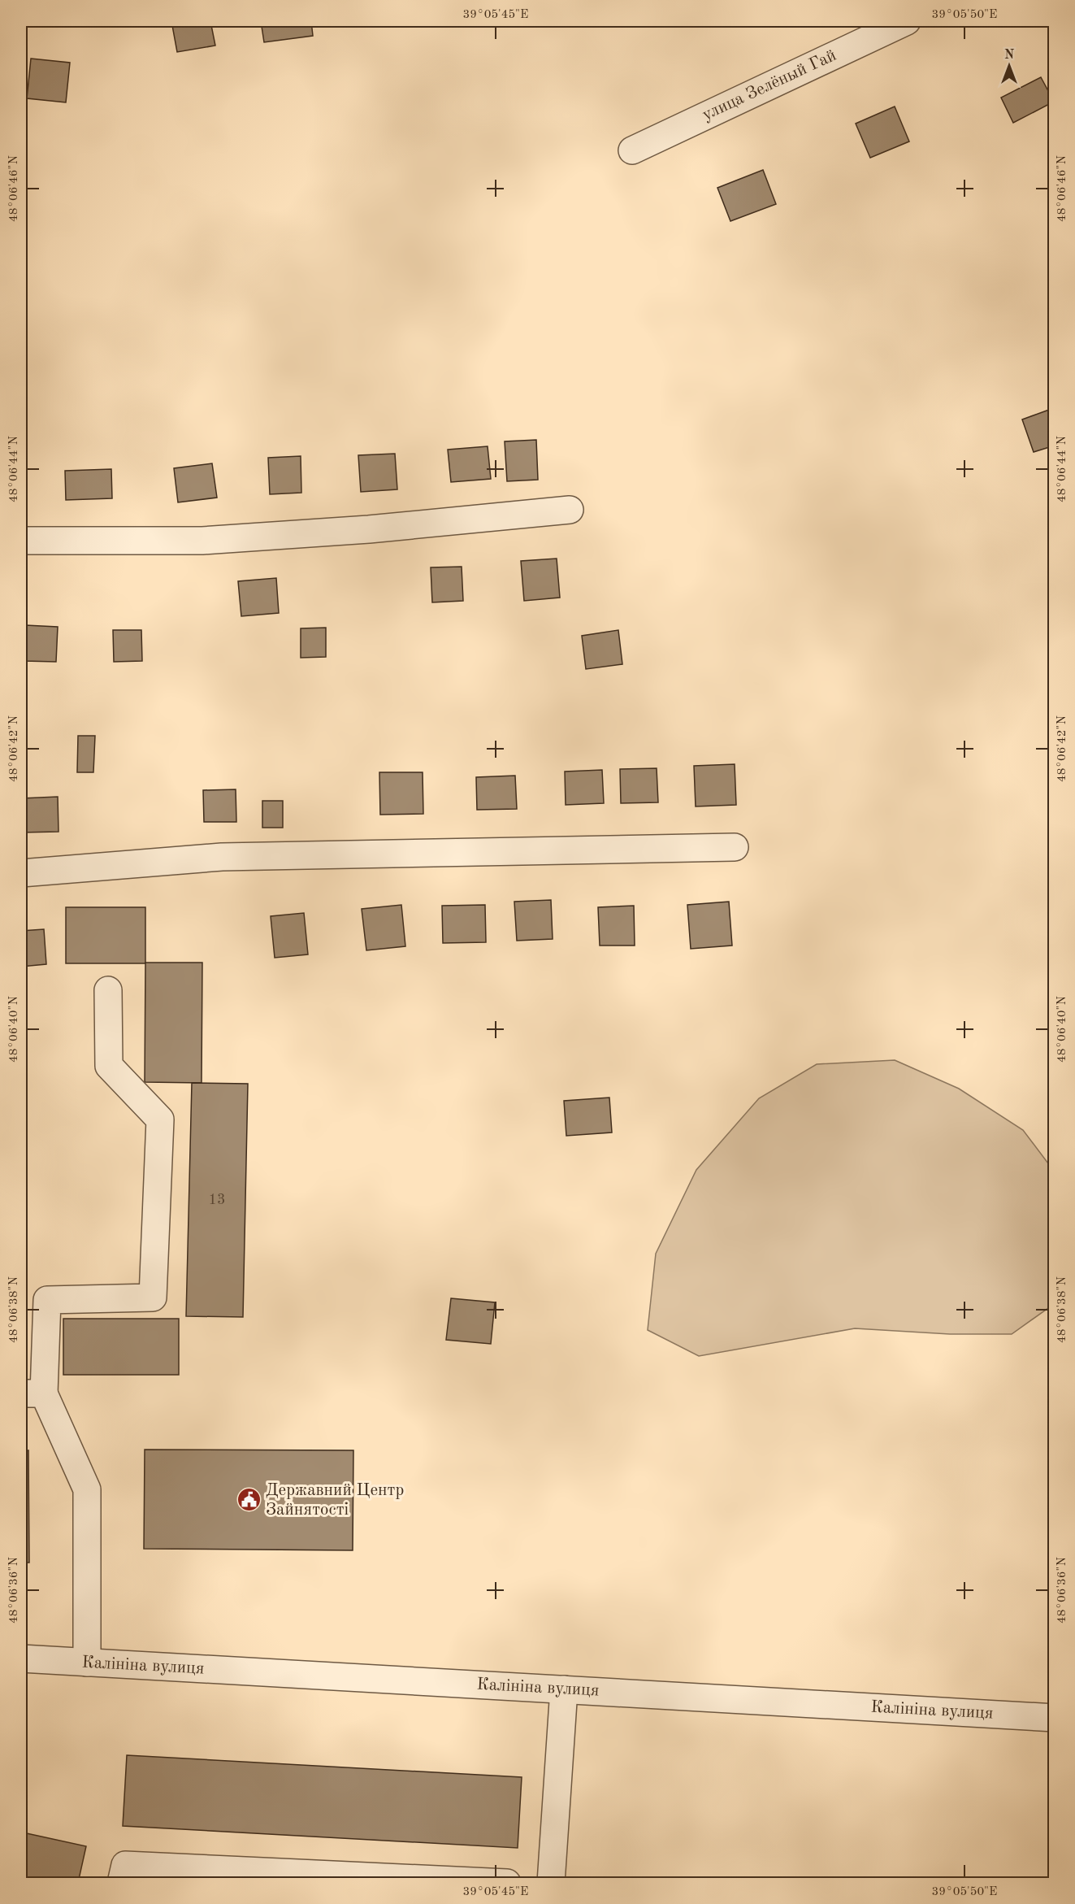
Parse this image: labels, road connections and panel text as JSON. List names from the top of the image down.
{
  "streets": {
    "street": ["улица Зелёный Гай", "Калініна вулиця"]
  },
  "places": {
    "public building": ["Державний Центр Зайнятості"]
  },
  "house_numbers": ["13"],
  "north": "top",
  "coordinates": [
    "39°05'45\"E",
    "39°05'50\"E",
    "48°06'46\"N",
    "48°06'44\"N",
    "48°06'42\"N",
    "48°06'40\"N",
    "48°06'38\"N",
    "48°06'36\"N"
  ]
}
